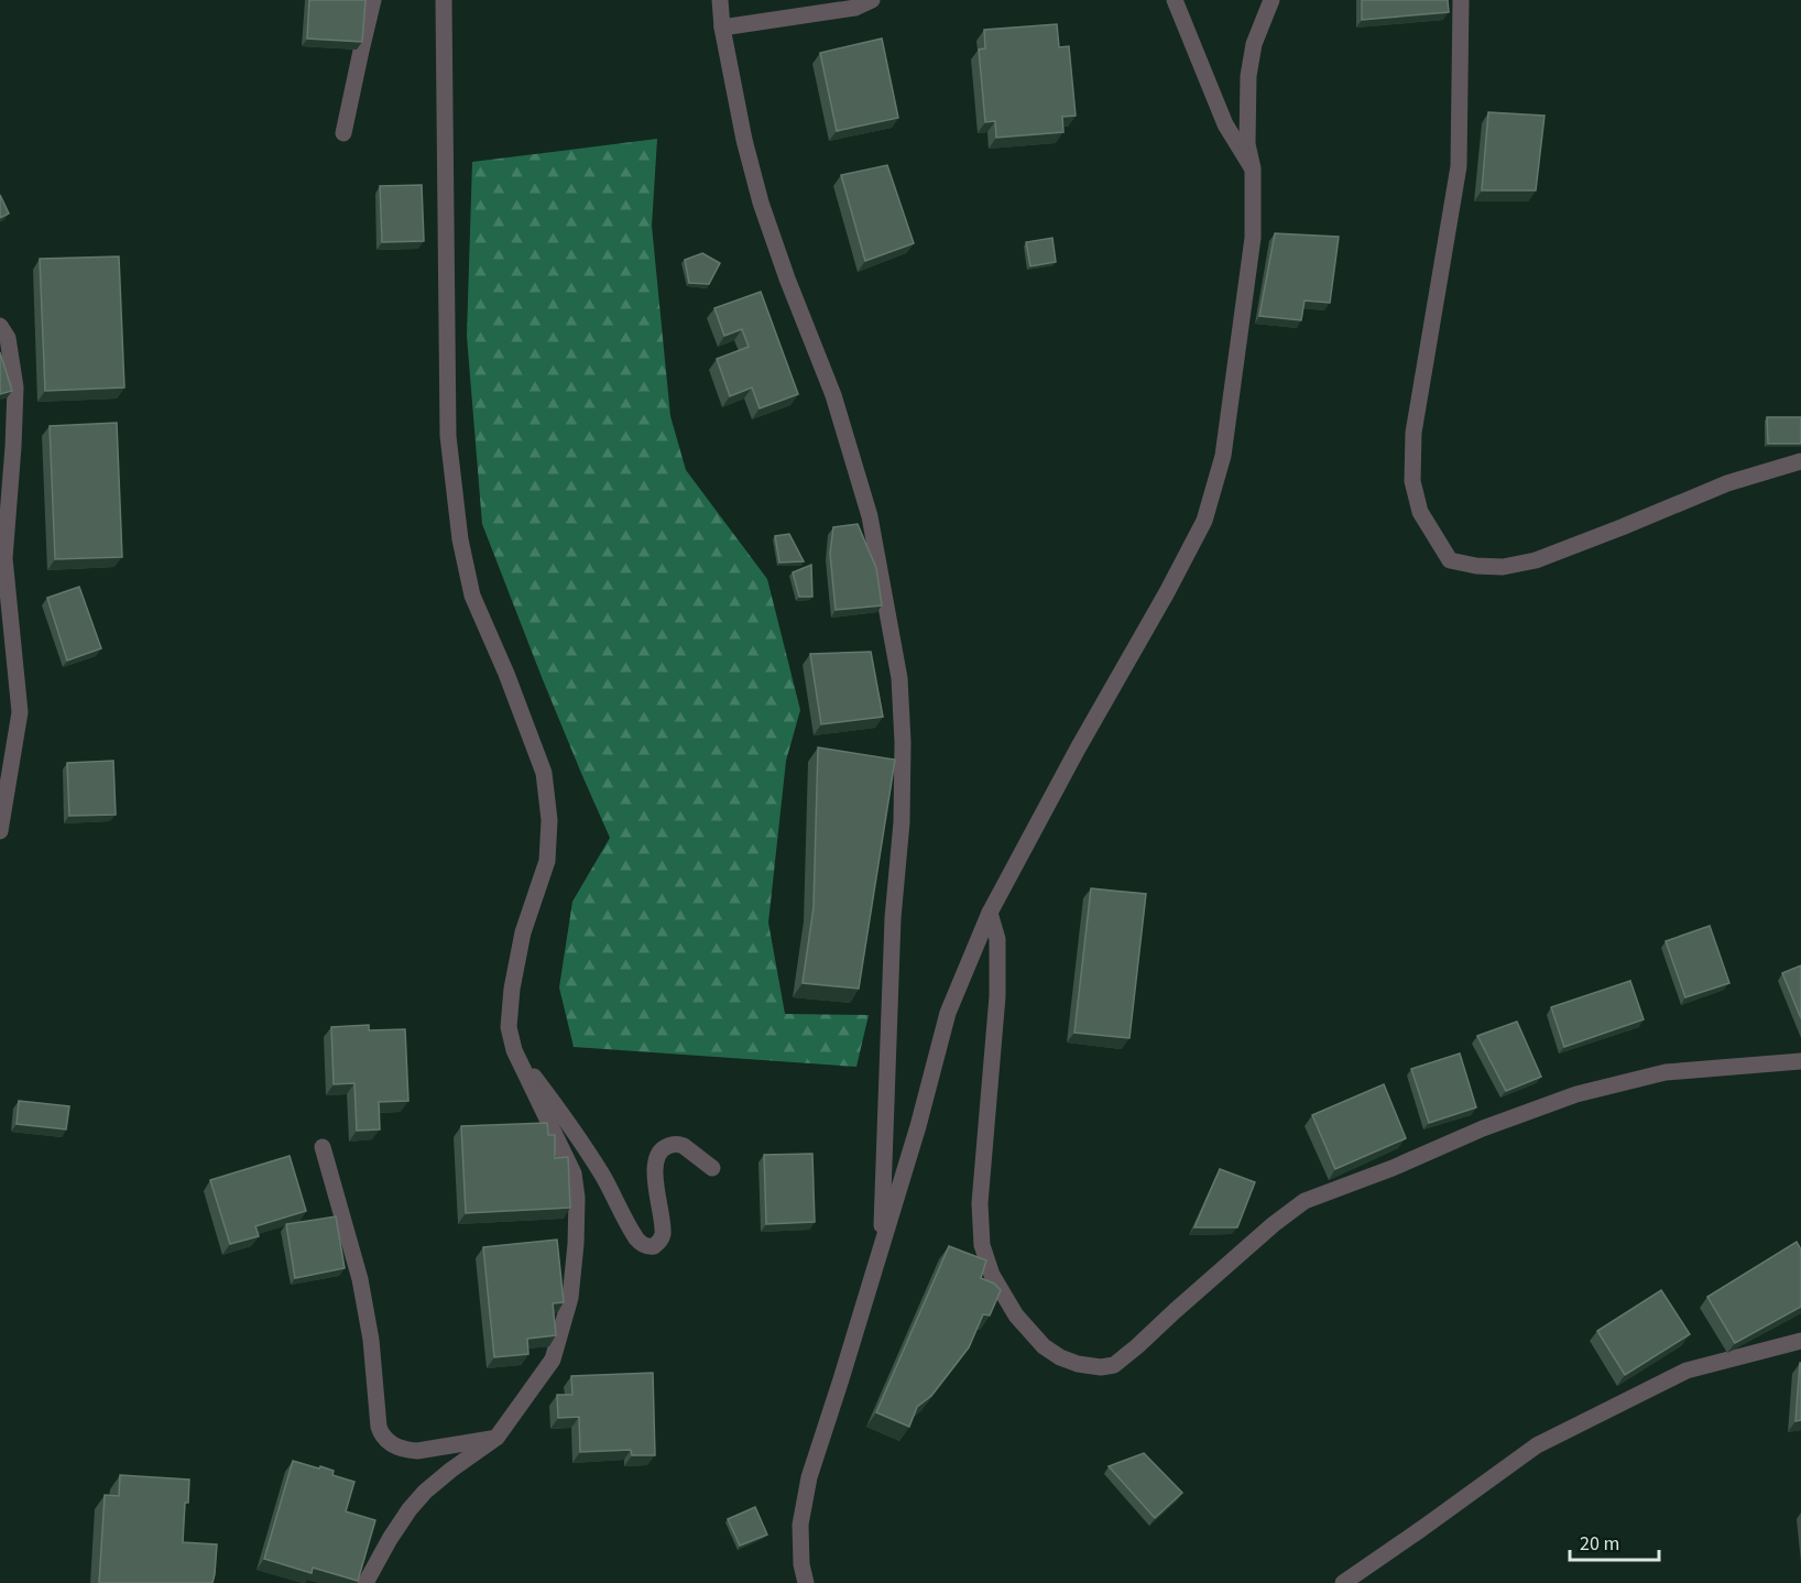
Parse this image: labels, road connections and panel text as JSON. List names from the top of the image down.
{
  "scale_bar": "20 m"
}
